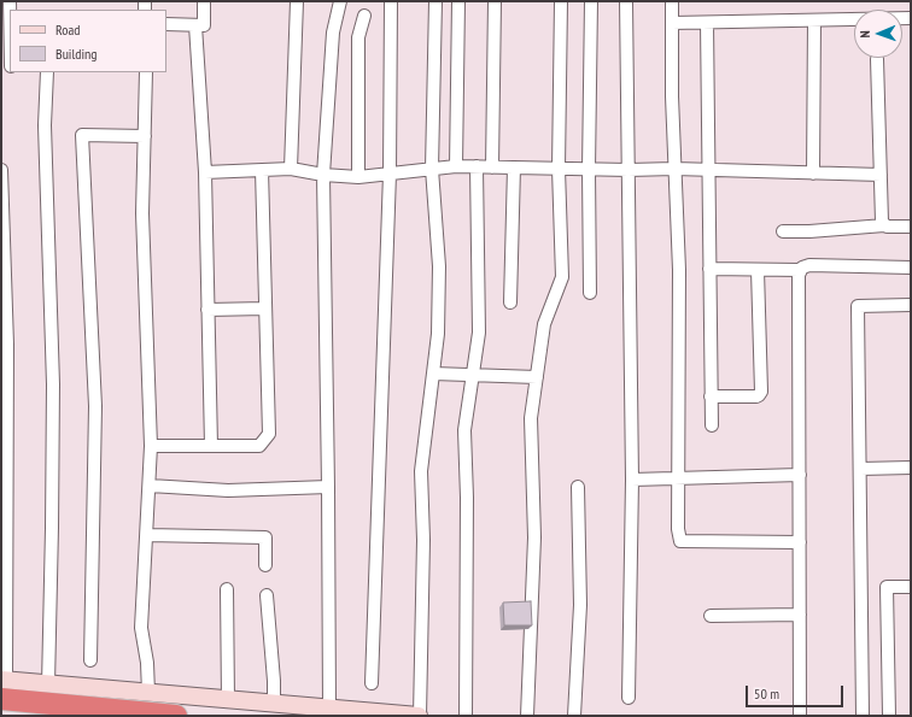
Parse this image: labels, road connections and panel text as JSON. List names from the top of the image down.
{
  "legend": ["Road", "Building"],
  "scale_bar": "50 m",
  "north": "left"
}
